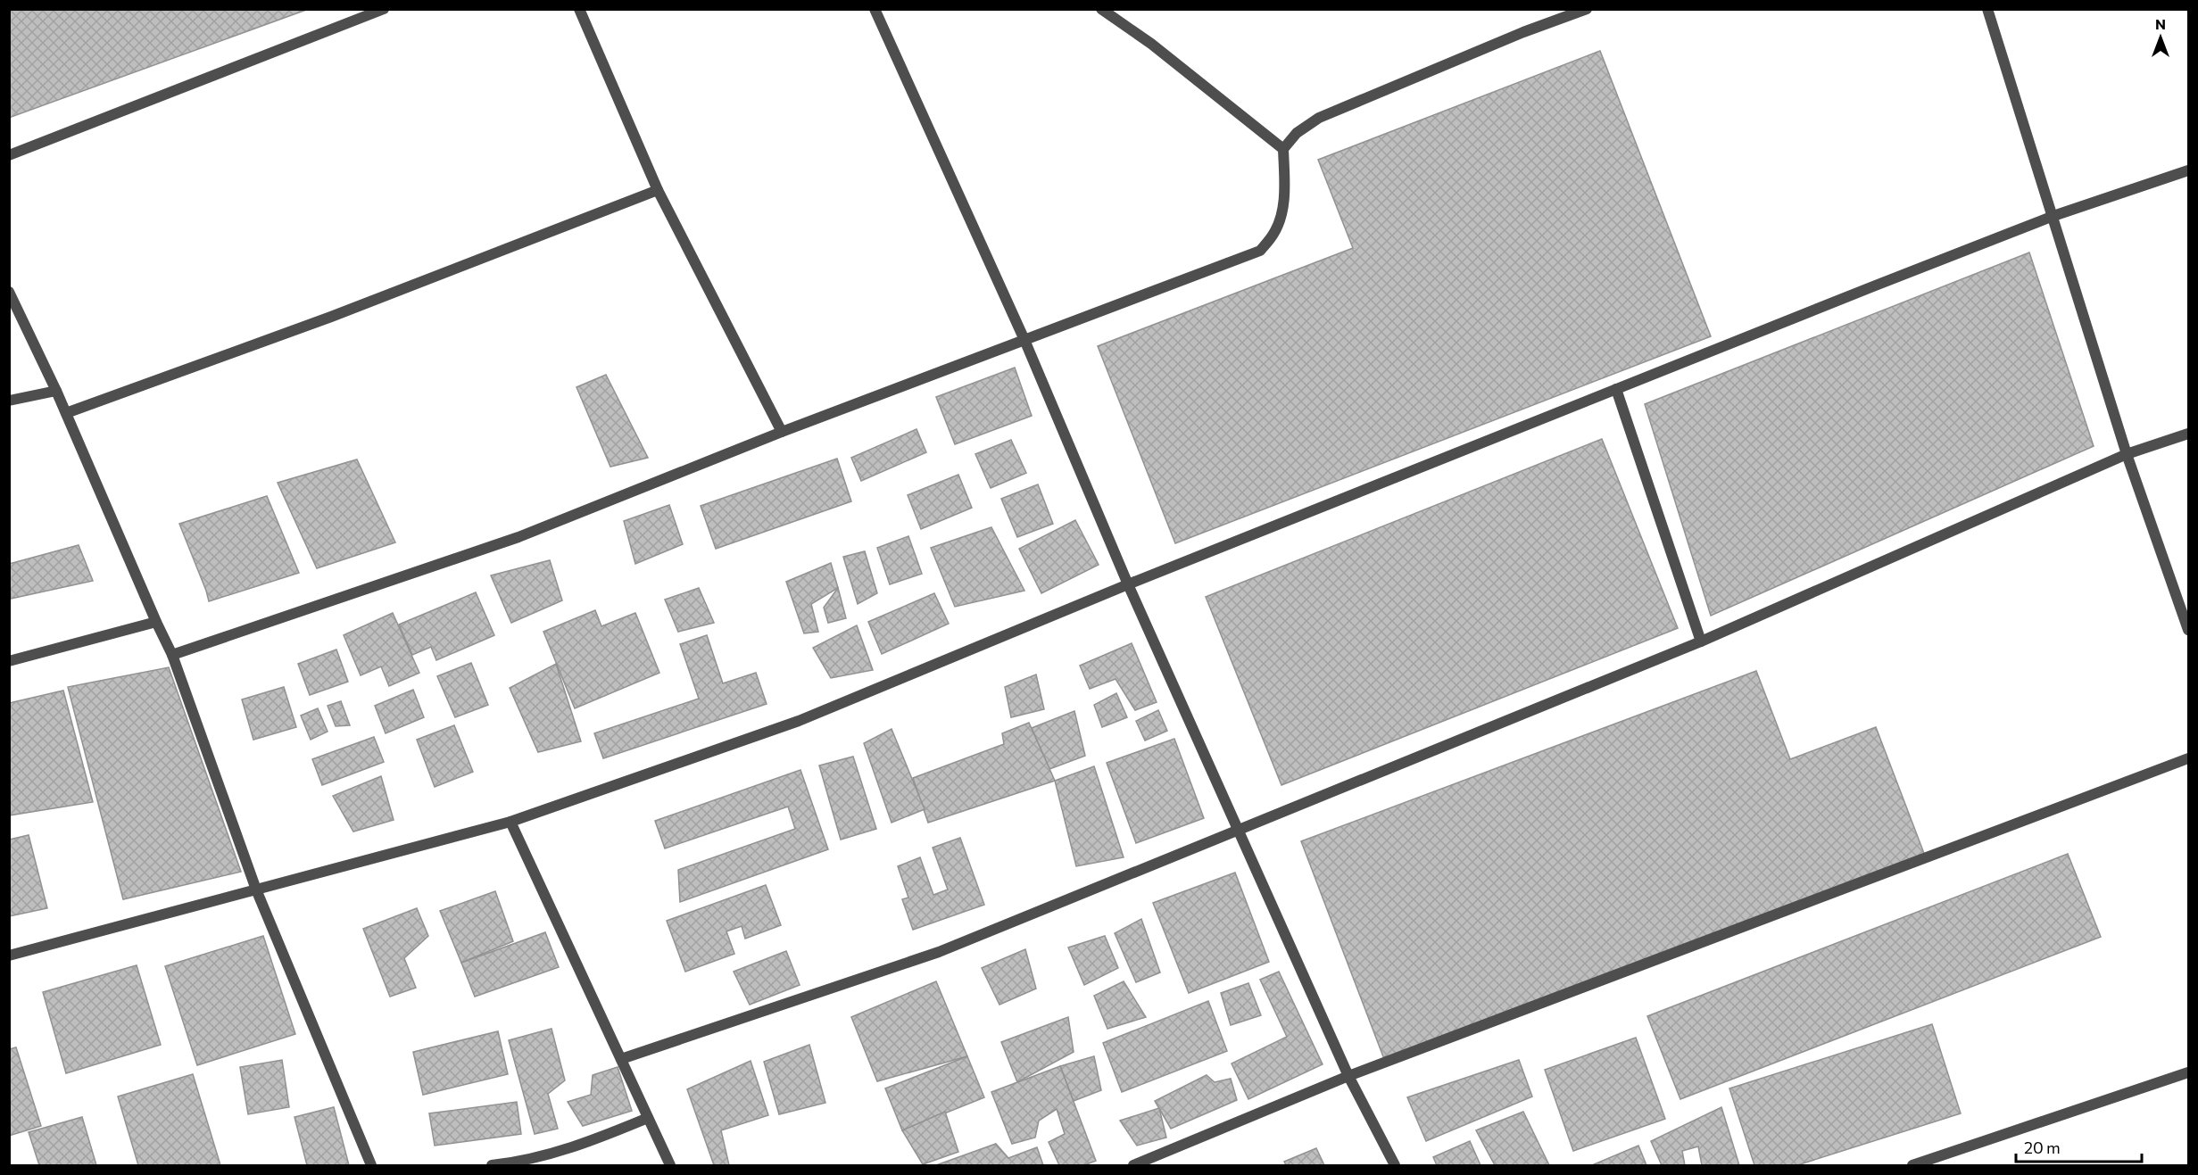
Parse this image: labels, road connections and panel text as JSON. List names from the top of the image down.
{
  "scale_bar": "20 m",
  "north": "top"
}
